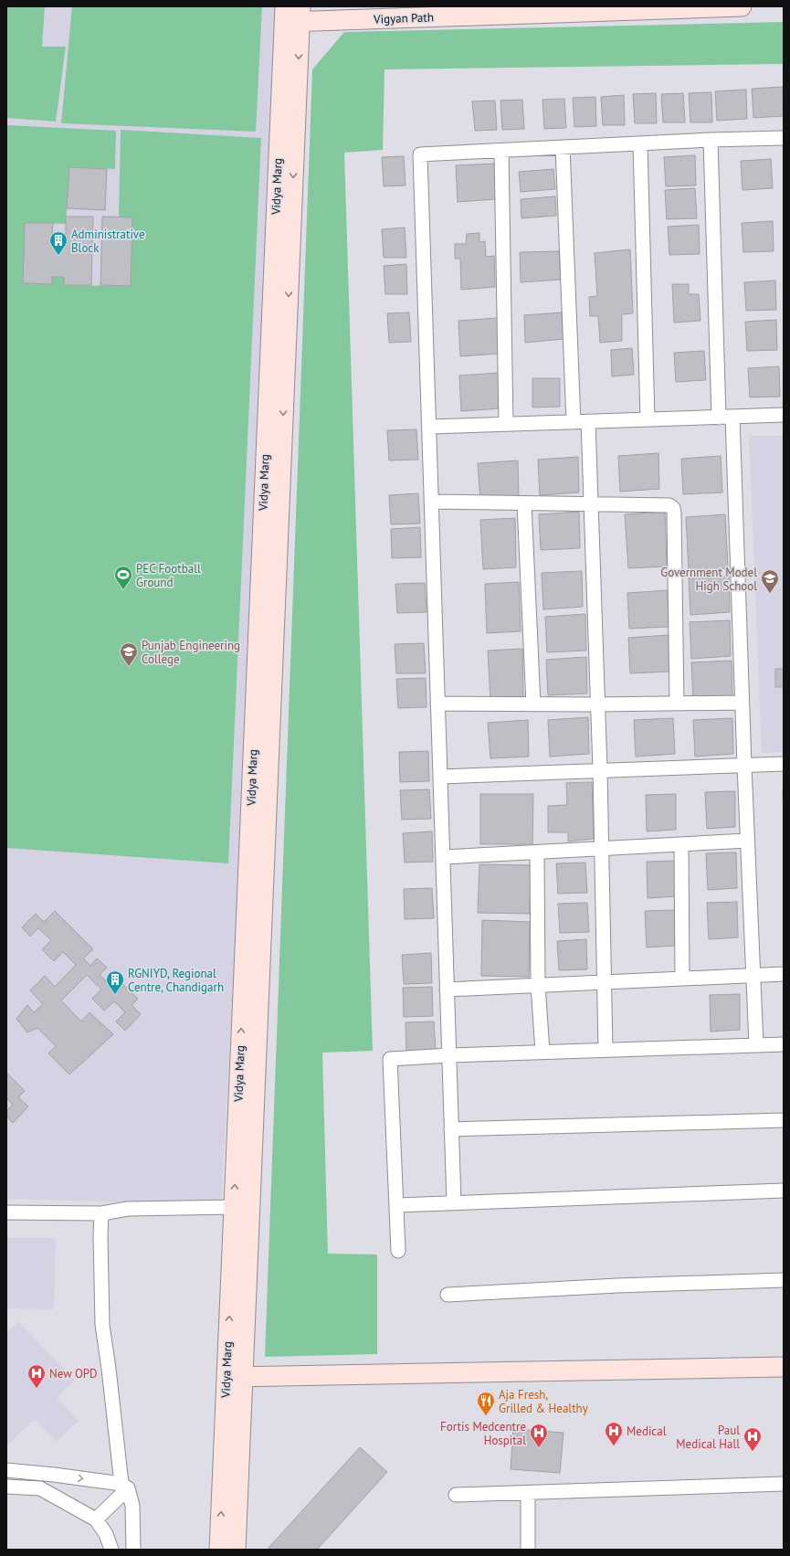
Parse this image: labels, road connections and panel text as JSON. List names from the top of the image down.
{
  "streets": {
    "main road": ["Vigyan Path", "Vidya Marg"]
  },
  "crossings": [
    ["Vigyan Path", "Vidya Marg"]
  ],
  "places": {
    "building": ["Administrative Block", "RGNIYD, Regional Centre, Chandigarh"],
    "sports": ["PEC Football Ground"],
    "school or university": ["Government Model High School", "Punjab Engineering College"],
    "hospital": [
      "New OPD",
      "Medical",
      "Fortis Medcentre Hospital",
      "Paul Medical Hall"
    ],
    "restaurant": ["Aja Fresh, Grilled & Healthy"]
  }
}
